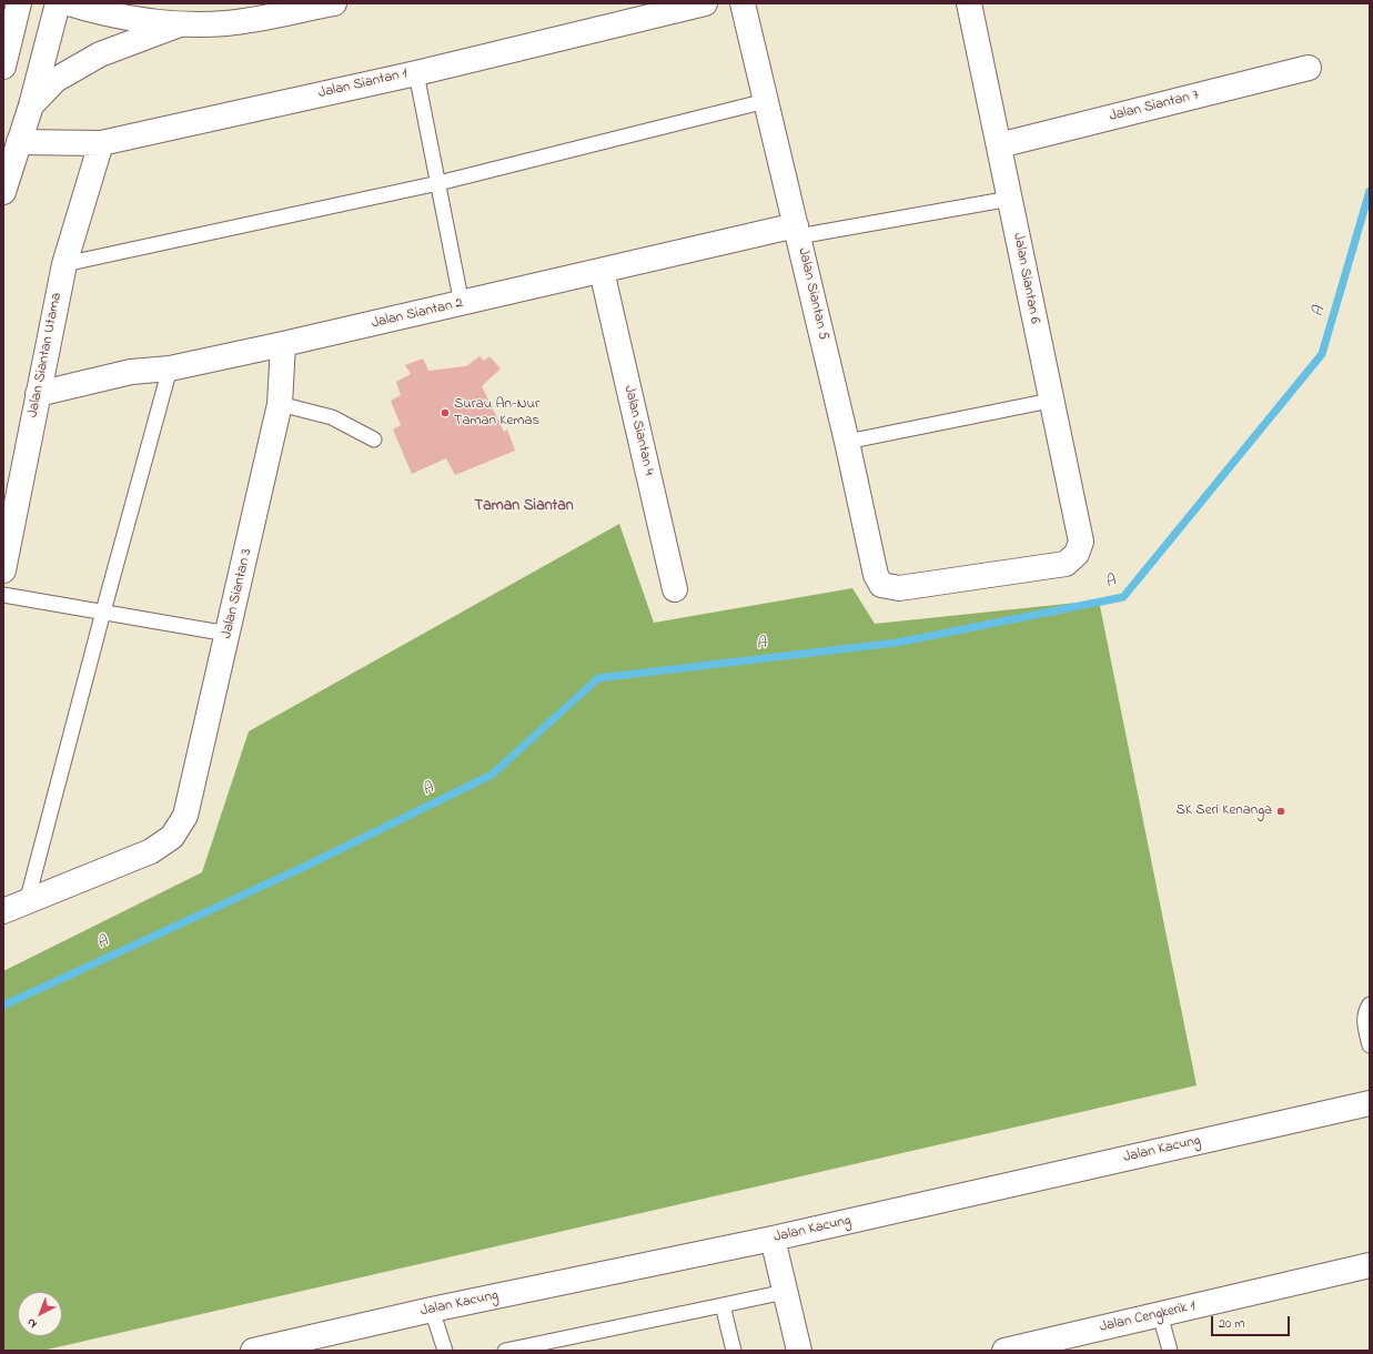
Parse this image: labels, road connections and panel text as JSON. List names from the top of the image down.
{
  "streets": {
    "street": [
      "Jalan Siantan 1",
      "Jalan Siantan 7",
      "Jalan Siantan 6",
      "Jalan Siantan 5",
      "Jalan Siantan 2",
      "Jalan Siantan Utama",
      "Jalan Siantan 4",
      "Jalan Siantan 3",
      "Jalan Kacung",
      "Jalan Cengkerik 1"
    ]
  },
  "crossings": [
    ["Jalan Siantan 1", "Jalan Siantan Utama"],
    ["Jalan Siantan 7", "Jalan Siantan 6"],
    ["Jalan Siantan 6", "Jalan Siantan 5"],
    ["Jalan Siantan 5", "Jalan Siantan 2"],
    ["Jalan Siantan 2", "Jalan Siantan Utama"],
    ["Jalan Siantan 2", "Jalan Siantan 4"],
    ["Jalan Siantan 2", "Jalan Siantan 3"]
  ],
  "districts": ["Taman Siantan"],
  "water": ["A"],
  "places": ["Surau An-Nur Taman Kemas", "SK Seri Kenanga"],
  "scale_bar": "20 m",
  "north": "bottom left"
}
